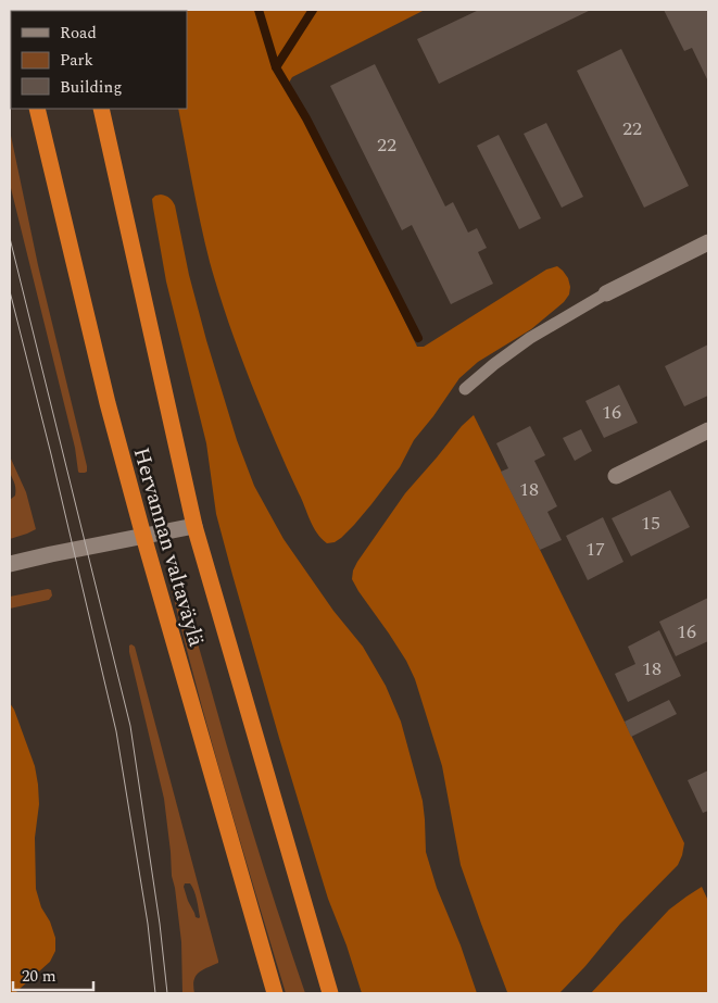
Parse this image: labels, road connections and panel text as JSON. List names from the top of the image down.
{
  "streets": {
    "highway": ["Hervannan valtaväylä"]
  },
  "house_numbers": [
    "22",
    "22",
    "16",
    "18",
    "15",
    "17",
    "16",
    "18"
  ],
  "legend": ["Road", "Park", "Building"],
  "scale_bar": "20 m"
}
